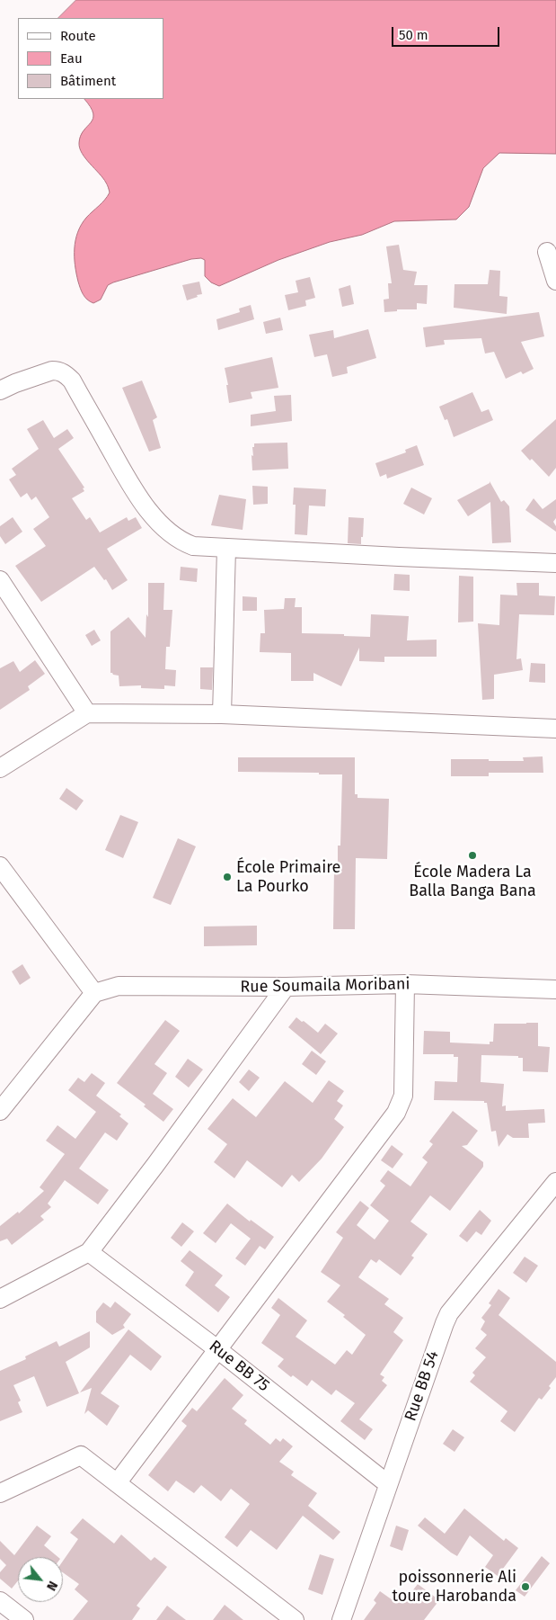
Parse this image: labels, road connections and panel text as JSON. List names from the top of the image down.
{
  "streets": {
    "street": ["Rue Soumaila Moribani", "Rue BB 75", "Rue BB 54"]
  },
  "crossings": [
    ["Rue BB 75", "Rue BB 54"]
  ],
  "places": ["École Madera La Balla Banga Bana", "École Primaire La Pourko", "poissonnerie Ali toure Harobanda"],
  "legend": ["Route", "Eau", "Bâtiment"],
  "scale_bar": "50 m",
  "north": "bottom right"
}
